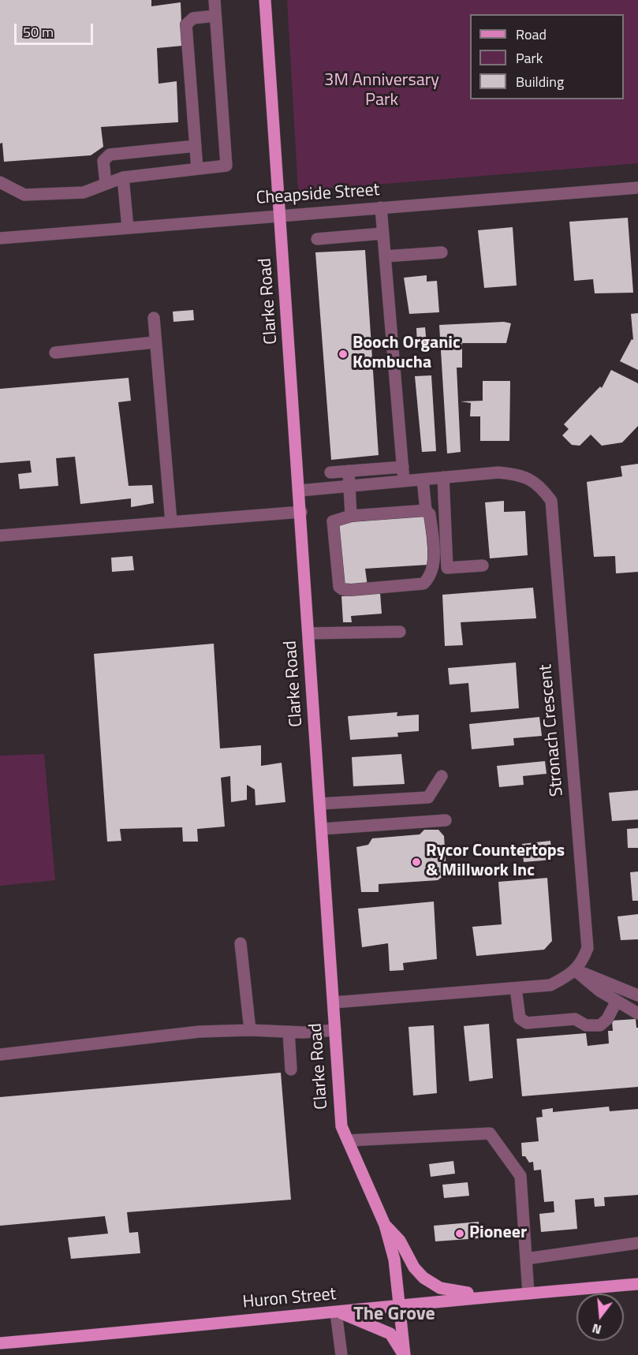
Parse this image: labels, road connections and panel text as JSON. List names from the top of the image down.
{
  "streets": {
    "main road": ["Clarke Road", "Huron Street"],
    "street": ["Cheapside Street", "Stronach Crescent"]
  },
  "crossings": [
    ["Cheapside Street", "Clarke Road"],
    ["Clarke Road", "Stronach Crescent"],
    ["Clarke Road", "Huron Street"]
  ],
  "districts": ["The Grove"],
  "parks": ["3M Anniversary Park"],
  "places": ["Booch Organic Kombucha", "Rycor Countertops & Millwork Inc", "Pioneer"],
  "legend": ["Road", "Park", "Building"],
  "scale_bar": "50 m",
  "north": "bottom"
}
